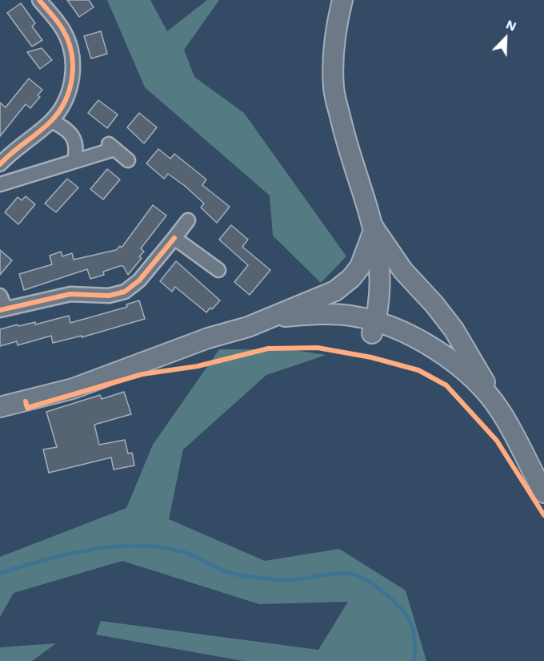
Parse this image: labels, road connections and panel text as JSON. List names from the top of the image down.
{
  "north": "top right"
}
